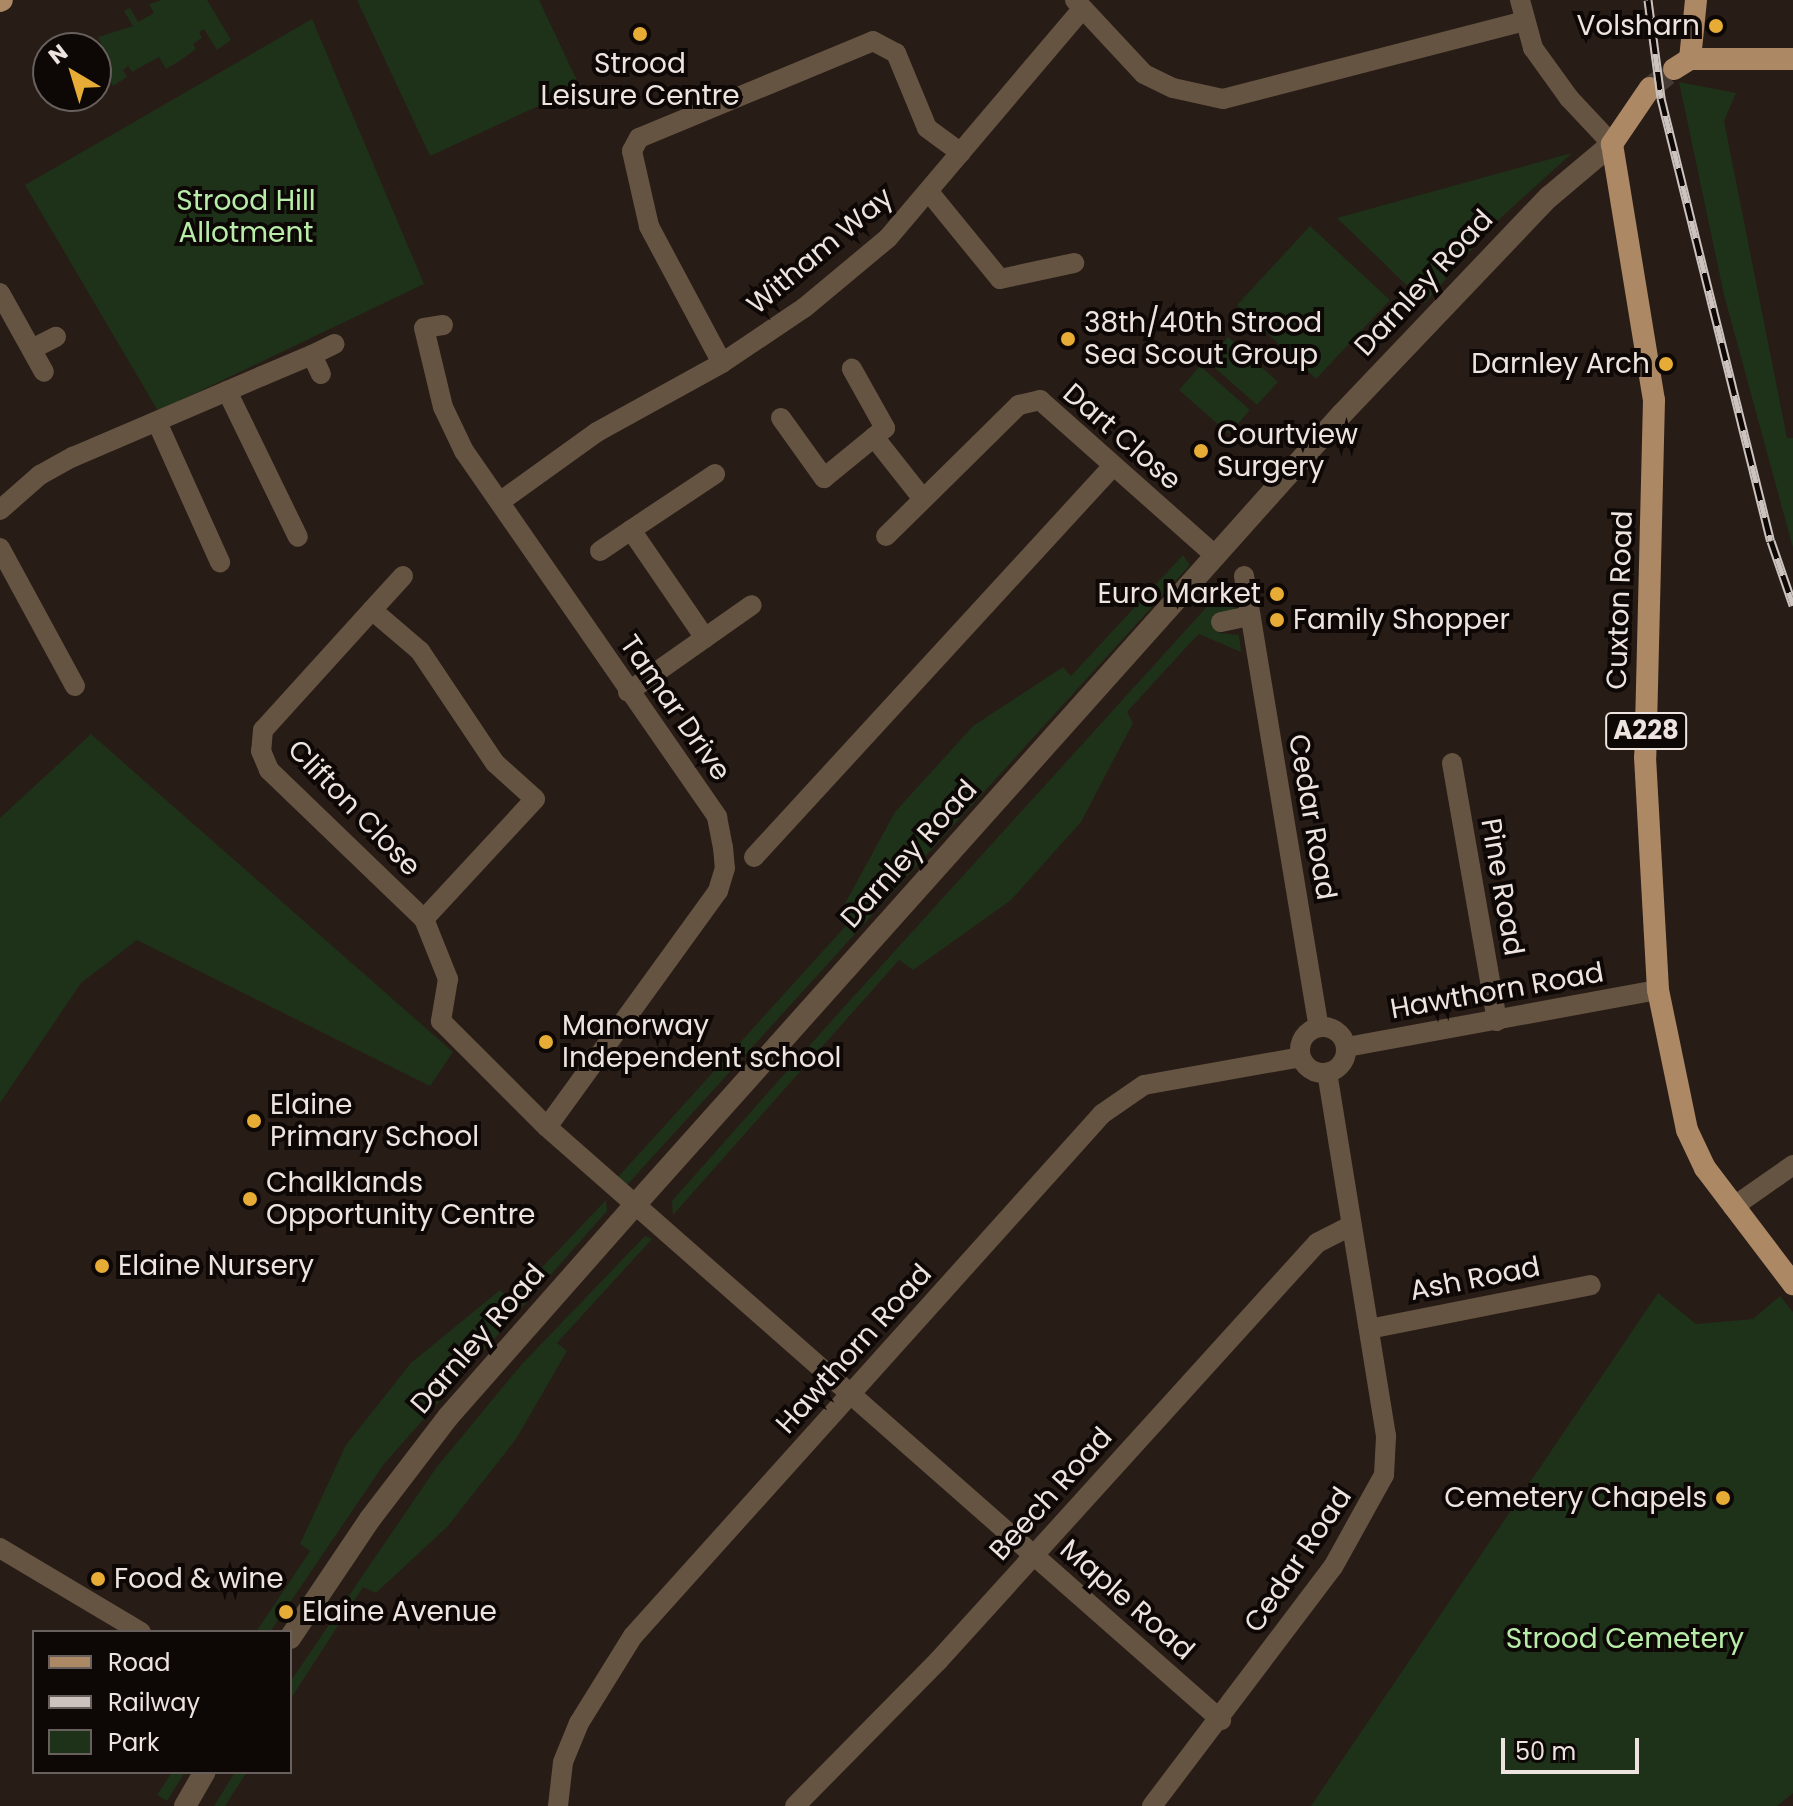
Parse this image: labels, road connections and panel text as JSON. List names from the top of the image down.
{
  "streets": {
    "main road": ["Cuxton Road", "A228"],
    "street": [
      "Witham Way",
      "Darnley Road",
      "Dart Close",
      "Tamar Drive",
      "Clifton Close",
      "Cedar Road",
      "Pine Road",
      "Hawthorn Road",
      "Ash Road",
      "Beech Road",
      "Maple Road"
    ]
  },
  "crossings": [
    ["Witham Way", "Tamar Drive"],
    ["Darnley Road", "Dart Close"],
    ["Darnley Road", "Cuxton Road"],
    ["Darnley Road", "Clifton Close"],
    ["Darnley Road", "Maple Road"],
    ["Cuxton Road", "Hawthorn Road"],
    ["Tamar Drive", "Clifton Close"],
    ["Clifton Close", "Maple Road"],
    ["Cedar Road", "Hawthorn Road"],
    ["Cedar Road", "Ash Road"],
    ["Cedar Road", "Beech Road"],
    ["Cedar Road", "Maple Road"],
    ["Pine Road", "Hawthorn Road"],
    ["Hawthorn Road", "Maple Road"],
    ["Beech Road", "Maple Road"]
  ],
  "parks": ["Strood Hill Allotment", "Strood Cemetery"],
  "places": [
    "Volsharn",
    "Strood Leisure Centre",
    "38th/40th Strood Sea Scout Group",
    "Darnley Arch",
    "Courtview Surgery",
    "Euro Market",
    "Family Shopper",
    "Manorway Independent school",
    "Elaine Primary School",
    "Chalklands Opportunity Centre",
    "Elaine Nursery",
    "Cemetery Chapels",
    "Food & wine",
    "Elaine Avenue"
  ],
  "legend": ["Road", "Railway", "Park"],
  "scale_bar": "50 m",
  "north": "top left"
}
